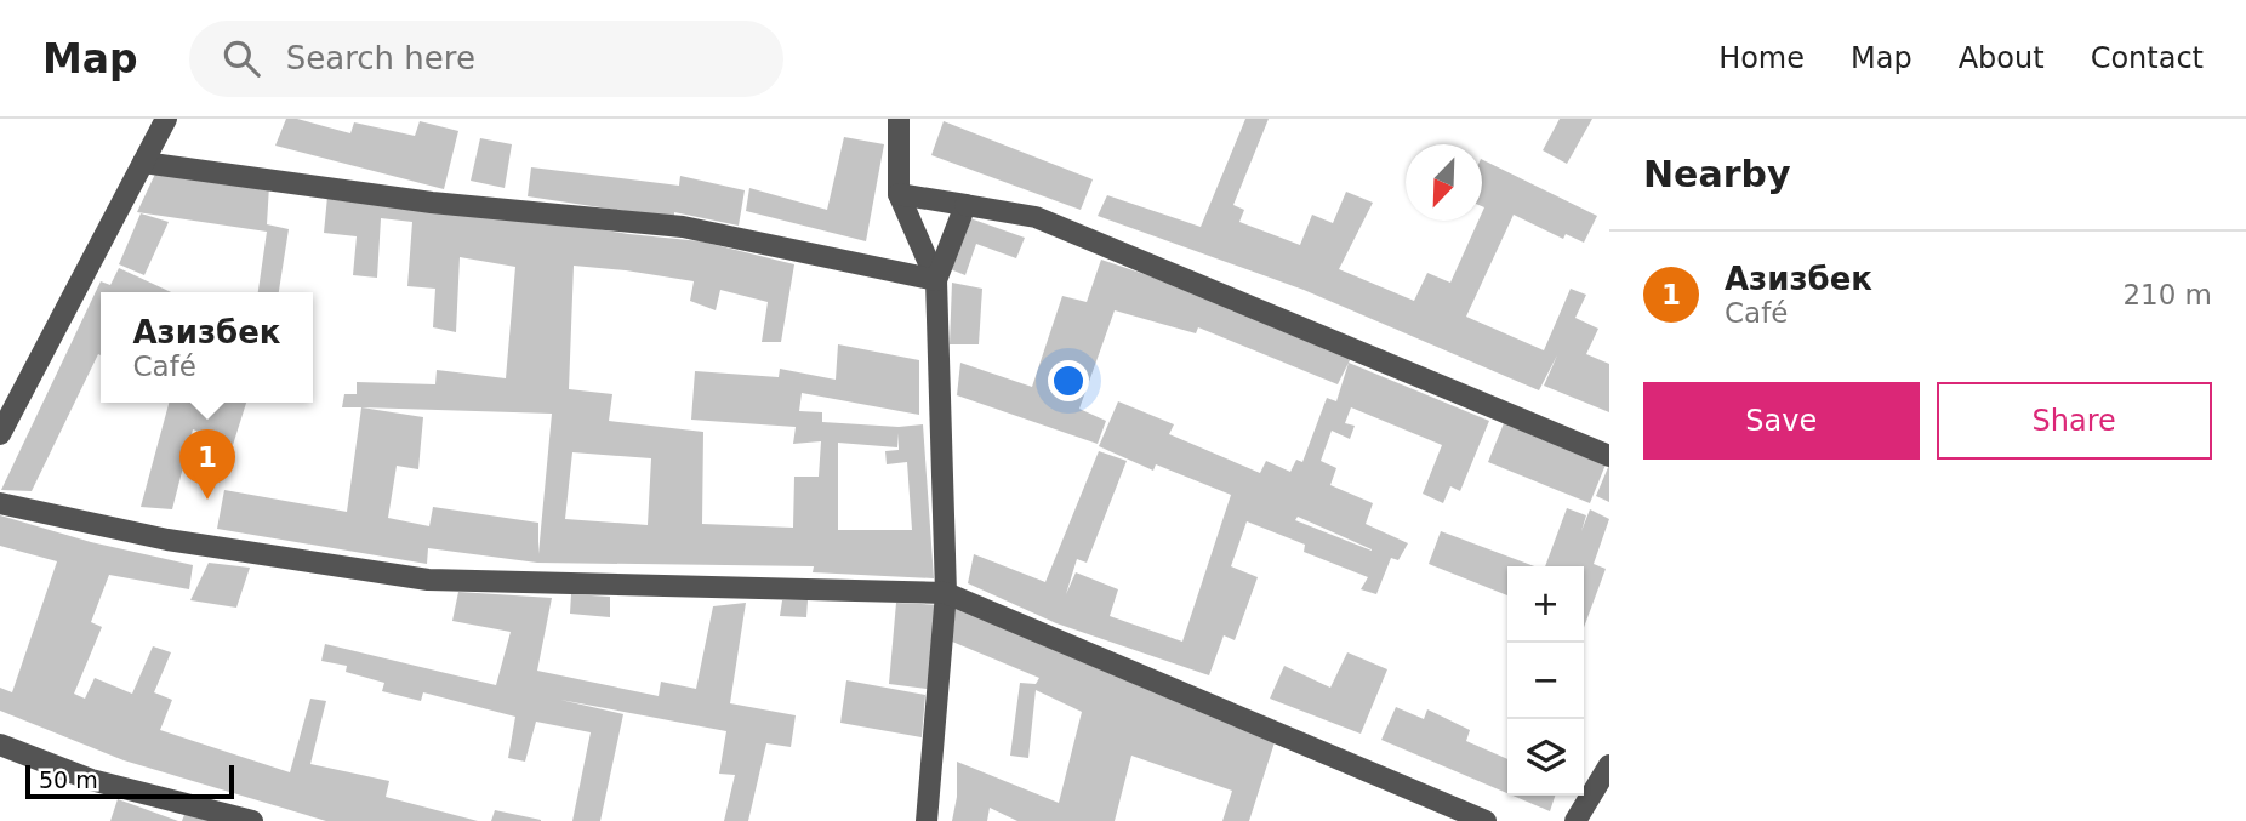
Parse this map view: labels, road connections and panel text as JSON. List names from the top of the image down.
{
  "scale_bar": "50 m",
  "north": "bottom left",
  "page": {
    "header": "Map",
    "search": "Search here",
    "nav": [
      "Home",
      "Map",
      "About",
      "Contact"
    ],
    "heading": "Nearby",
    "list": [
      {
        "mark": "1",
        "name": "Азизбек",
        "note": "Café",
        "value": "210 m"
      }
    ],
    "popup": ["Азизбек", "Café"],
    "buttons": ["Save", "Share"],
    "pins": "1",
    "map_buttons": ["+", "−"],
    "scale": "50 m"
  }
}
